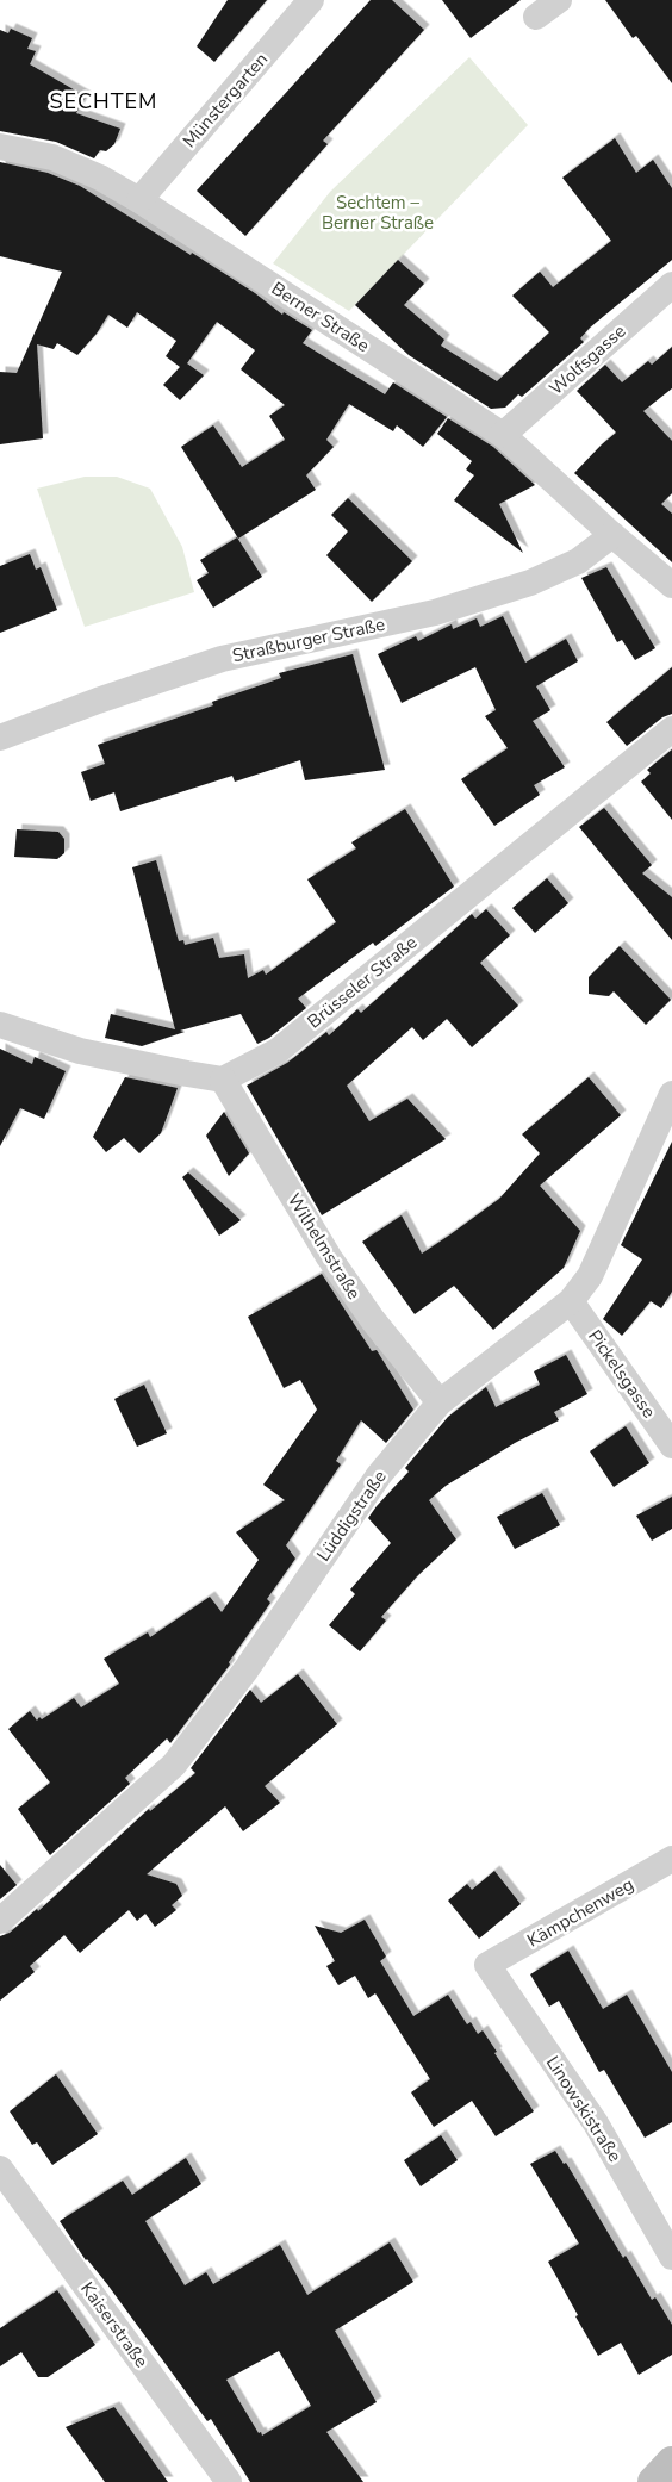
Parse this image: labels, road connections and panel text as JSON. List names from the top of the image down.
{
  "streets": {
    "street": [
      "Münstergarten",
      "Berner Straße",
      "Wolfsgasse",
      "Straßburger Straße",
      "Brüsseler Straße",
      "Wilhelmstraße",
      "Pickelsgasse",
      "Lüddigstraße",
      "Kämpchenweg",
      "Linowskistraße",
      "Kaiserstraße"
    ]
  },
  "crossings": [
    ["Münstergarten", "Berner Straße"],
    ["Berner Straße", "Wolfsgasse"],
    ["Berner Straße", "Straßburger Straße"],
    ["Brüsseler Straße", "Wilhelmstraße"],
    ["Wilhelmstraße", "Lüddigstraße"],
    ["Pickelsgasse", "Lüddigstraße"],
    ["Kämpchenweg", "Linowskistraße"]
  ],
  "districts": ["SECHTEM"],
  "parks": ["Sechtem – Berner Straße"]
}
